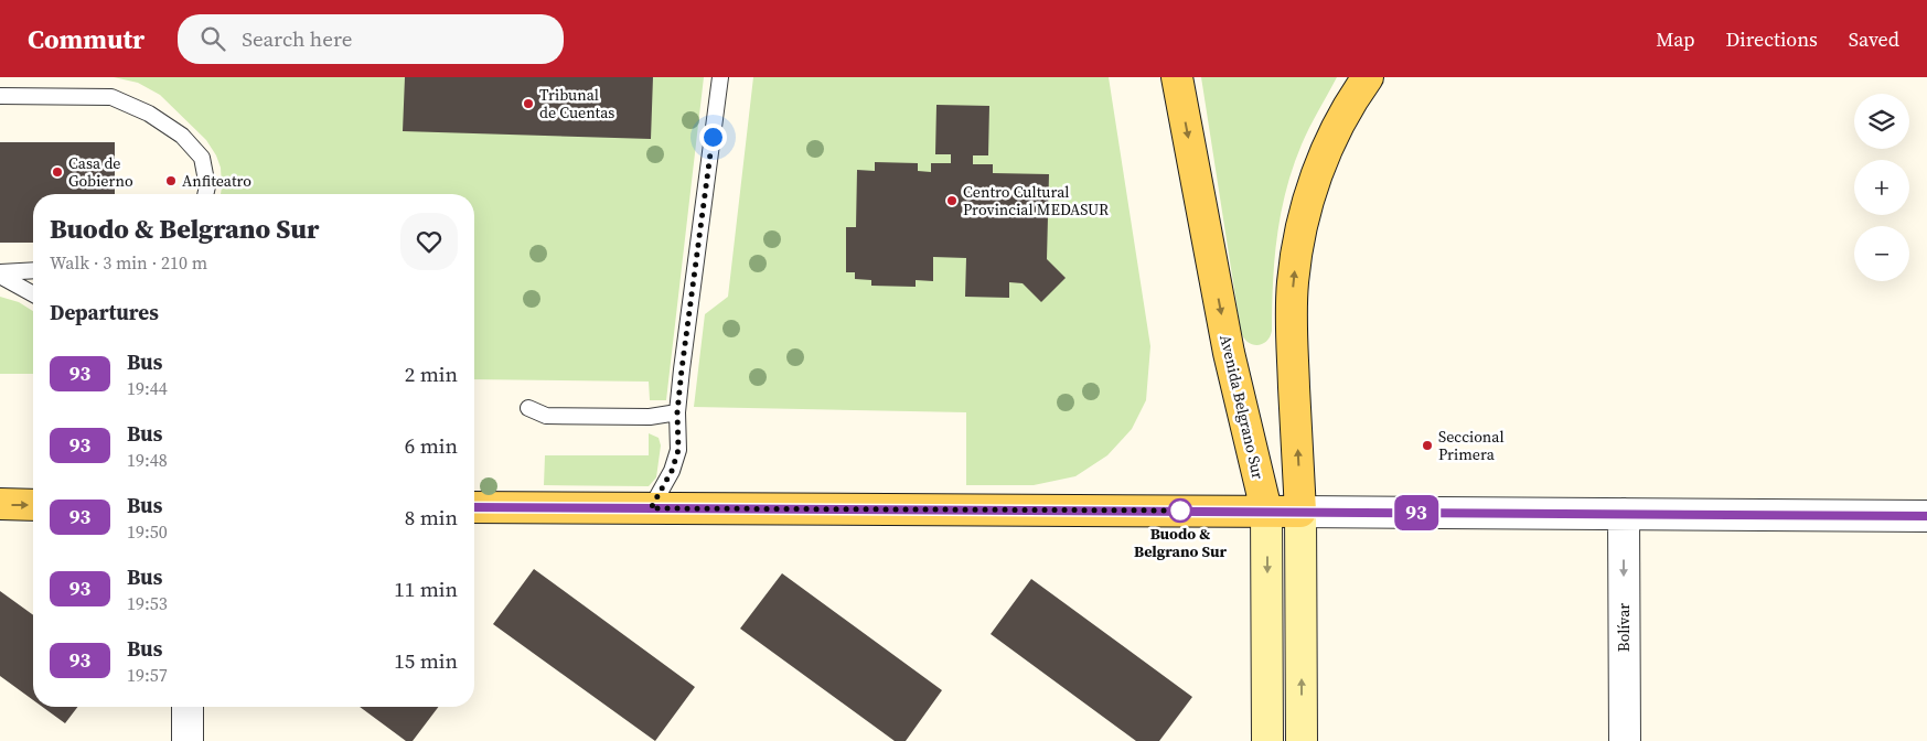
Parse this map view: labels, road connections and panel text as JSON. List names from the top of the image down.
{
  "streets": {
    "main road": ["Avenida Belgrano Sur"],
    "street": ["Bolívar"]
  },
  "one_way": ["Bolívar"],
  "places": [
    "Tribunal de Cuentas",
    "Casa de Gobierno",
    "Anfiteatro",
    "Centro Cultural Provincial MEDASUR",
    "Seccional Primera",
    "Buodo & Belgrano Sur"
  ],
  "lines": ["bus line 93"],
  "page": {
    "header": "Commutr",
    "search": "Search here",
    "nav": ["Map", "Directions", "Saved"],
    "on_map": "93",
    "map_buttons": ["+", "−"],
    "heading": [
      ["Buodo & Belgrano Sur", "Walk · 3 min · 210 m"],
      "Departures"
    ],
    "list": [
      {
        "mark": "93",
        "name": "Bus",
        "note": "19:44",
        "value": "2 min"
      },
      {
        "mark": "93",
        "name": "Bus",
        "note": "19:48",
        "value": "6 min"
      },
      {
        "mark": "93",
        "name": "Bus",
        "note": "19:50",
        "value": "8 min"
      },
      {
        "mark": "93",
        "name": "Bus",
        "note": "19:53",
        "value": "11 min"
      },
      {
        "mark": "93",
        "name": "Bus",
        "note": "19:57",
        "value": "15 min"
      }
    ]
  }
}
